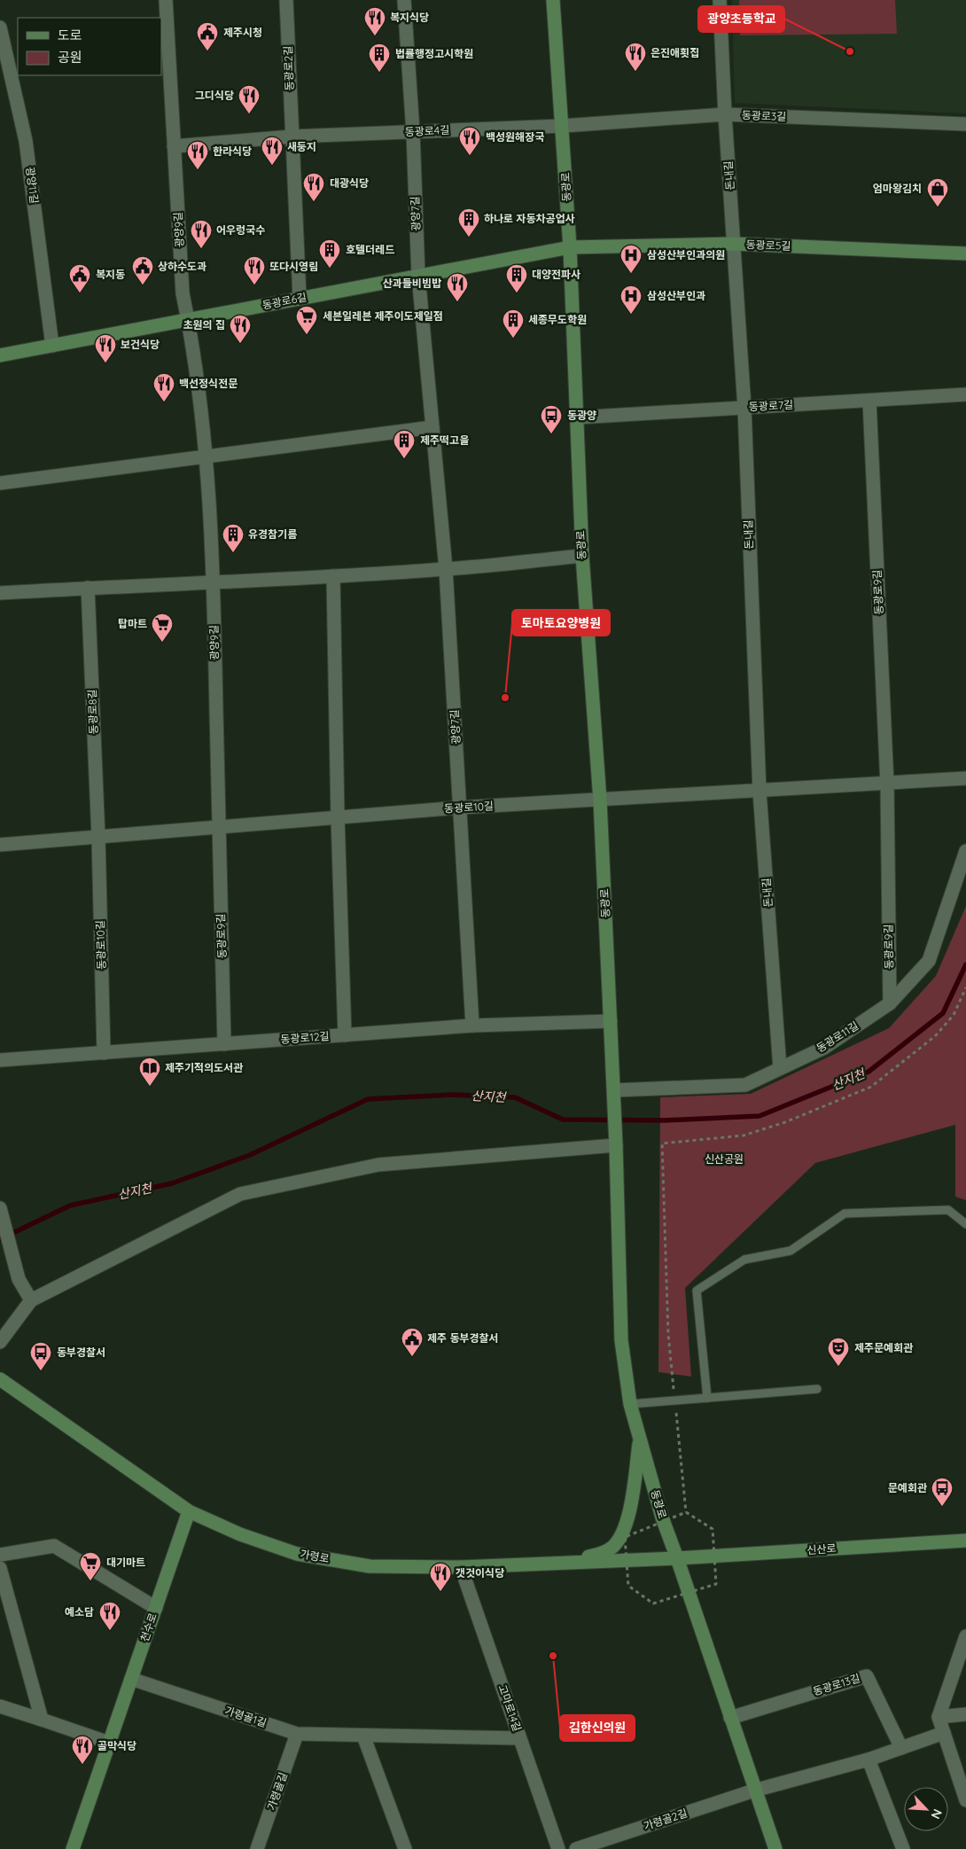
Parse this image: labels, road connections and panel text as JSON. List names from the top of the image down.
{
  "streets": {
    "main road": [
      "동광로",
      "동광로5길",
      "동광로6길",
      "신산로",
      "가령로",
      "천수로"
    ],
    "street": [
      "동광로2길",
      "동광로3길",
      "동광로4길",
      "돈내길",
      "광양11길",
      "광양7길",
      "광양9길",
      "동광로7길",
      "동광로9길",
      "동광로8길",
      "동광로10길",
      "동광로11길",
      "동광로12길",
      "동광로13길",
      "고마로14길",
      "가령골1길",
      "가령골길",
      "가령골2길"
    ]
  },
  "crossings": [
    ["동광로2길", "동광로4길"],
    ["동광로3길", "동광로4길"],
    ["동광로3길", "돈내길"],
    ["동광로3길", "동광로"],
    ["동광로4길", "동광로"],
    ["동광로4길", "광양7길"],
    ["동광로4길", "광양9길"],
    ["돈내길", "동광로5길"],
    ["돈내길", "동광로7길"],
    ["돈내길", "동광로11길"],
    ["광양11길", "동광로6길"],
    ["동광로", "동광로5길"],
    ["동광로", "동광로6길"],
    ["동광로", "동광로7길"],
    ["동광로", "동광로10길"],
    ["동광로", "동광로11길"],
    ["동광로", "동광로12길"],
    ["동광로", "신산로"],
    ["동광로", "가령로"],
    ["동광로", "동광로13길"],
    ["동광로", "가령골2길"],
    ["광양7길", "동광로6길"],
    ["광양7길", "동광로10길"],
    ["광양7길", "동광로12길"],
    ["광양9길", "동광로6길"],
    ["광양9길", "동광로9길"],
    ["광양9길", "동광로10길"],
    ["동광로5길", "동광로6길"],
    ["동광로7길", "동광로9길"],
    ["동광로9길", "동광로10길"],
    ["동광로9길", "동광로11길"],
    ["동광로9길", "동광로12길"],
    ["동광로8길", "동광로10길"],
    ["동광로10길", "동광로12길"],
    ["신산로", "가령로"],
    ["가령로", "천수로"],
    ["가령로", "고마로14길"],
    ["천수로", "가령골1길"],
    ["고마로14길", "가령골1길"],
    ["가령골1길", "가령골길"]
  ],
  "water": ["산지천"],
  "parks": ["신산공원"],
  "places": {
    "restaurant": [
      "복지식당",
      "은진애횟집",
      "그디식당",
      "백성원해장국",
      "새둥지",
      "한라식당",
      "대광식당",
      "어우렁국수",
      "또다시영림",
      "산과들비빔밥",
      "초원의 집",
      "보건식당",
      "백선정식전문",
      "갯것이식당",
      "예소담",
      "골막식당"
    ],
    "other": ["광양초등학교", "토마토요양병원", "김한신의원"],
    "public building": [
      "제주시청",
      "상하수도과",
      "복지동",
      "제주 동부경찰서"
    ],
    "building": [
      "법률행정고시학원",
      "하나로 자동차공업사",
      "호텔더레드",
      "대양전파사",
      "세종무도학원",
      "제주떡고을",
      "유경참기름"
    ],
    "shop": ["엄마왕김치"],
    "hospital": ["삼성산부인과의원", "삼성산부인과"],
    "supermarket": ["세븐일레븐 제주이도제일점", "탑마트", "대기마트"],
    "bus stop": ["동광양", "동부경찰서", "문예회관"],
    "library": ["제주기적의도서관"],
    "theatre": ["제주문예회관"]
  },
  "legend": ["도로", "공원"],
  "north": "bottom right"
}
